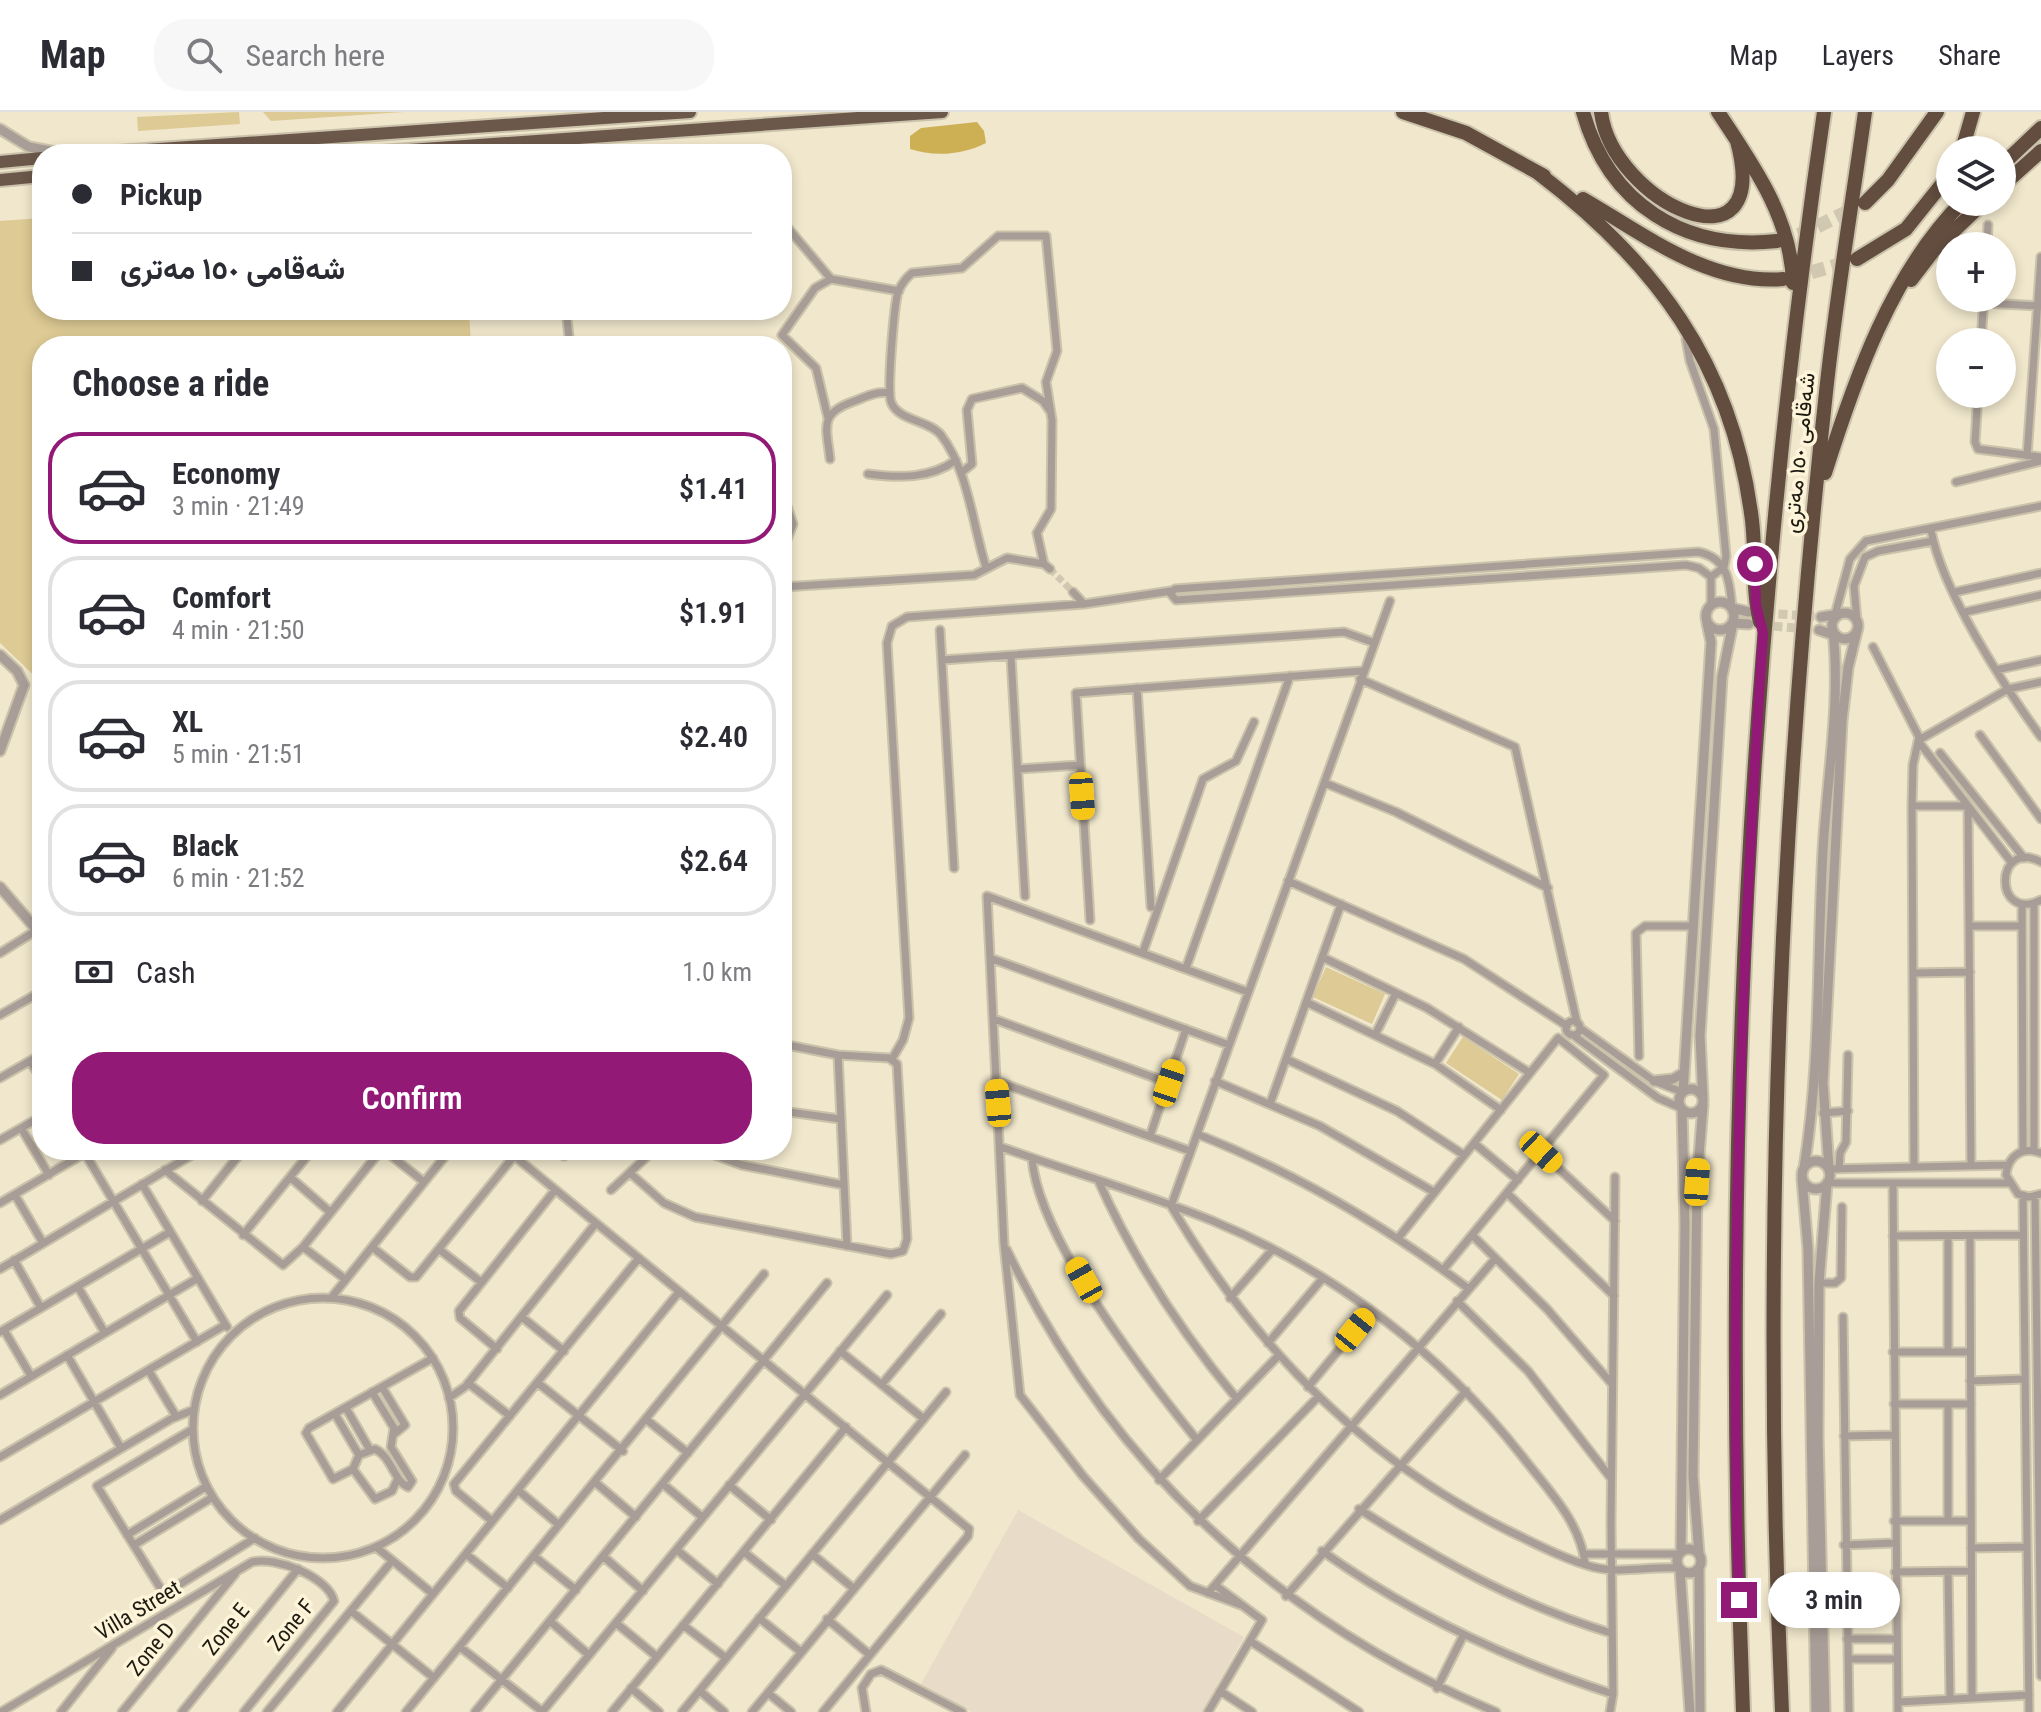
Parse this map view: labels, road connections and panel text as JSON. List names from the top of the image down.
{
  "streets": {
    "highway": ["شەقامی ١٥٠ مەتری"],
    "street": [
      "Villa Street",
      "Zone F",
      "Zone E",
      "Zone D"
    ]
  },
  "crossings": [
    ["Villa Street", "Zone D"],
    ["Zone F", "Zone E"]
  ],
  "page": {
    "header": "Map",
    "search": "Search here",
    "nav": ["Map", "Layers", "Share"],
    "map_buttons": ["+", "−"],
    "banner": ["Pickup", "شەقامی ١٥٠ مەتری"],
    "heading": "Choose a ride",
    "list": [
      {
        "name": "Economy",
        "note": "3 min · 21:49",
        "value": "$1.41"
      },
      {
        "name": "Comfort",
        "note": "4 min · 21:50",
        "value": "$1.91"
      },
      {
        "name": "XL",
        "note": "5 min · 21:51",
        "value": "$2.40"
      },
      {
        "name": "Black",
        "note": "6 min · 21:52",
        "value": "$2.64"
      }
    ],
    "pay": ["Cash", "1.0 km"],
    "buttons": "Confirm",
    "bubble": "3 min"
  }
}
